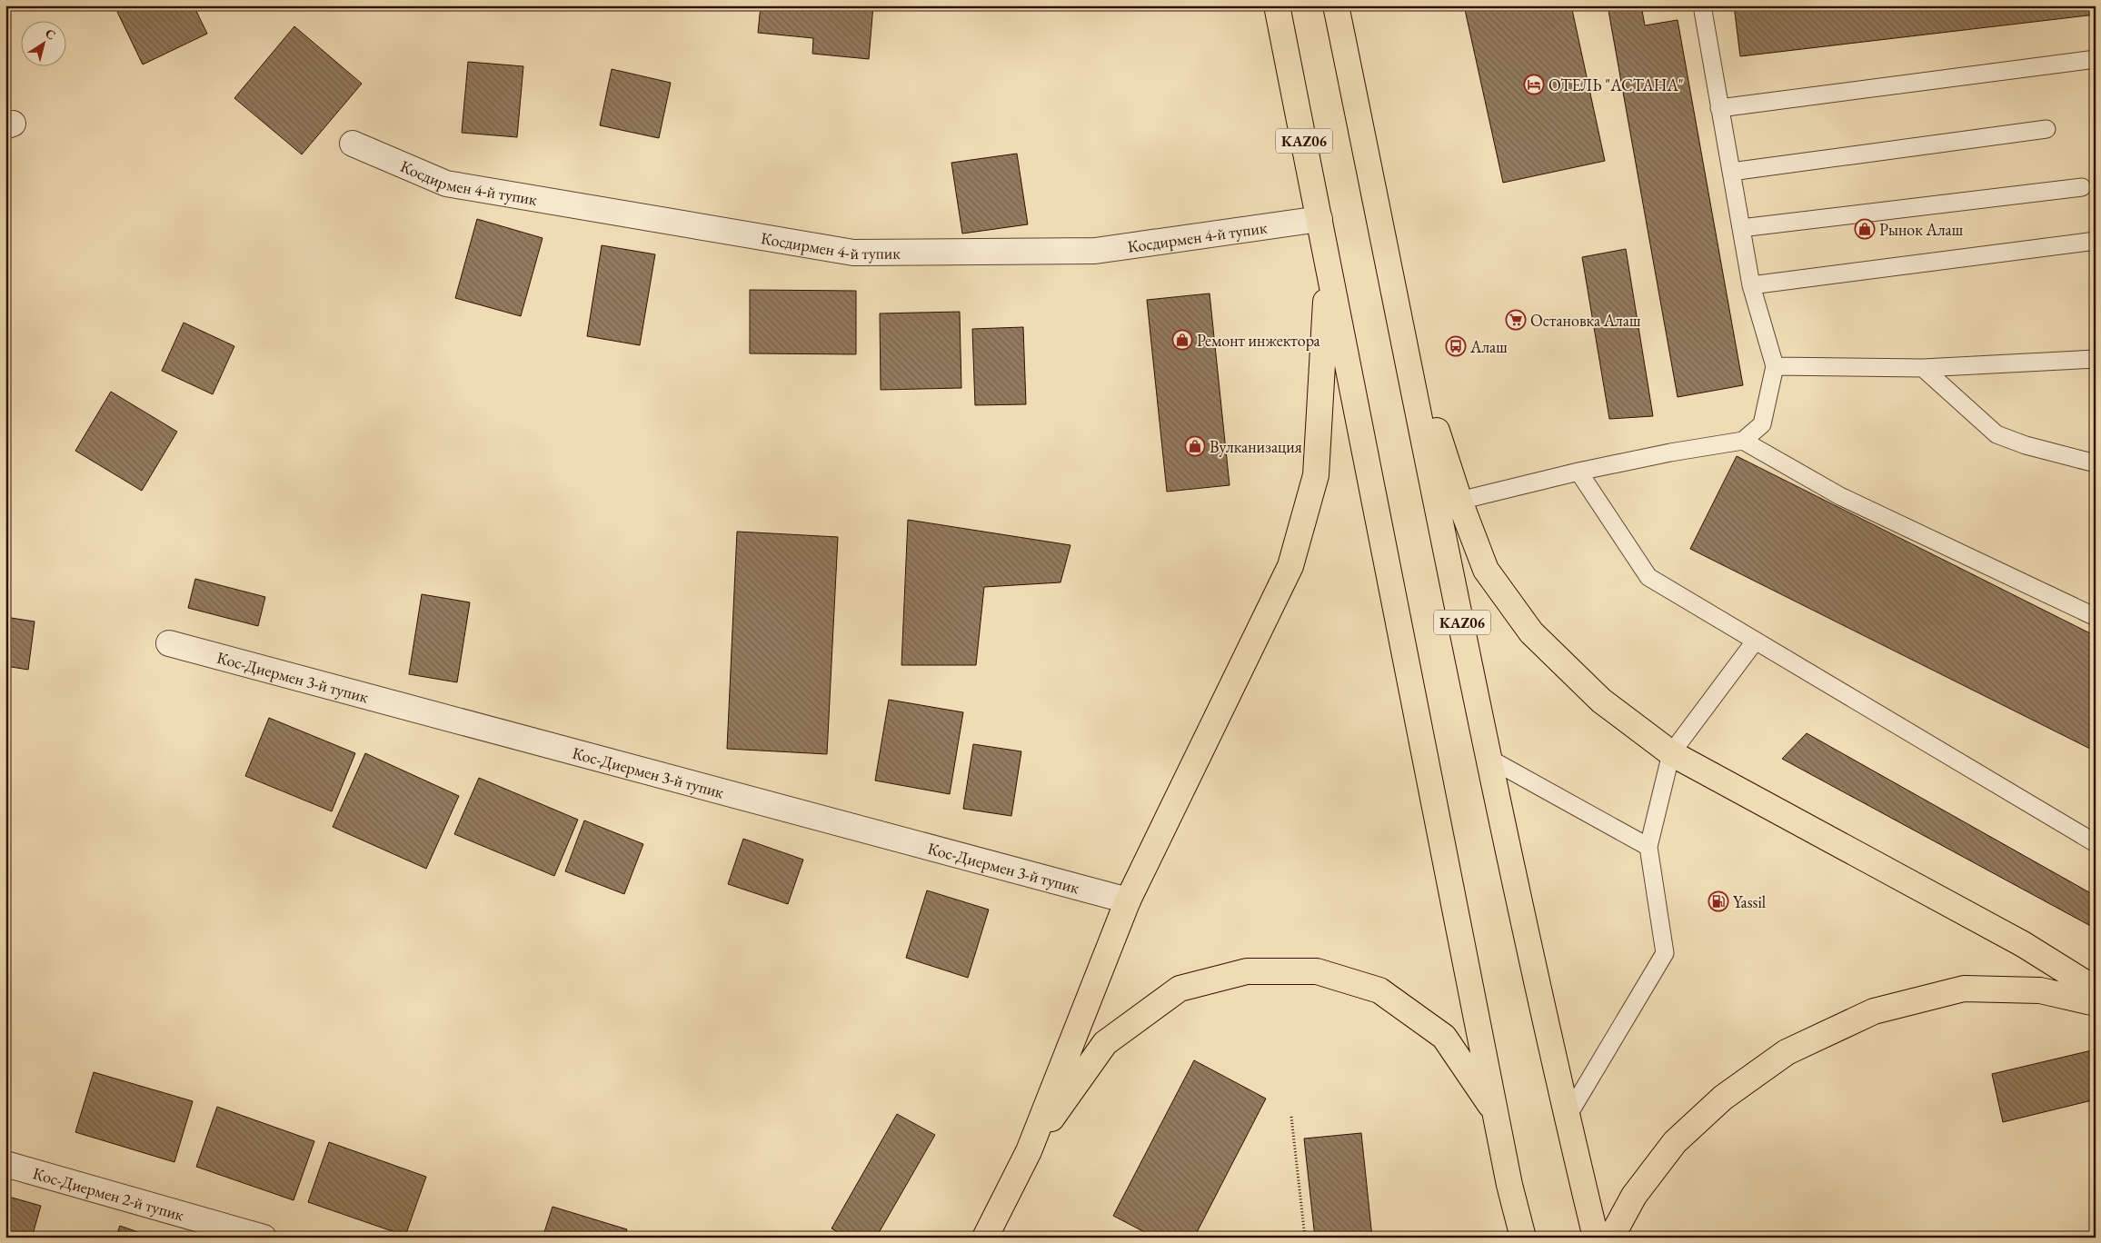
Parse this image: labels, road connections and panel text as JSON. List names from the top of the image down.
{
  "streets": {
    "highway": ["KАZ06"],
    "street": ["Косдирмен 4-й тупик", "Кос-Диермен 3-й тупик", "Кос-Диермен 2-й тупик"]
  },
  "crossings": [
    ["KАZ06", "Косдирмен 4-й тупик"]
  ],
  "places": {
    "hotel": ["ОТЕЛЬ \"АСТАНА\""],
    "shop": ["Рынок Алаш", "Ремонт инжектора", "Вулканизация"],
    "supermarket": ["Остановка Алаш"],
    "bus stop": ["Алаш"],
    "fuel station": ["Yassil"]
  },
  "north": "top right"
}
